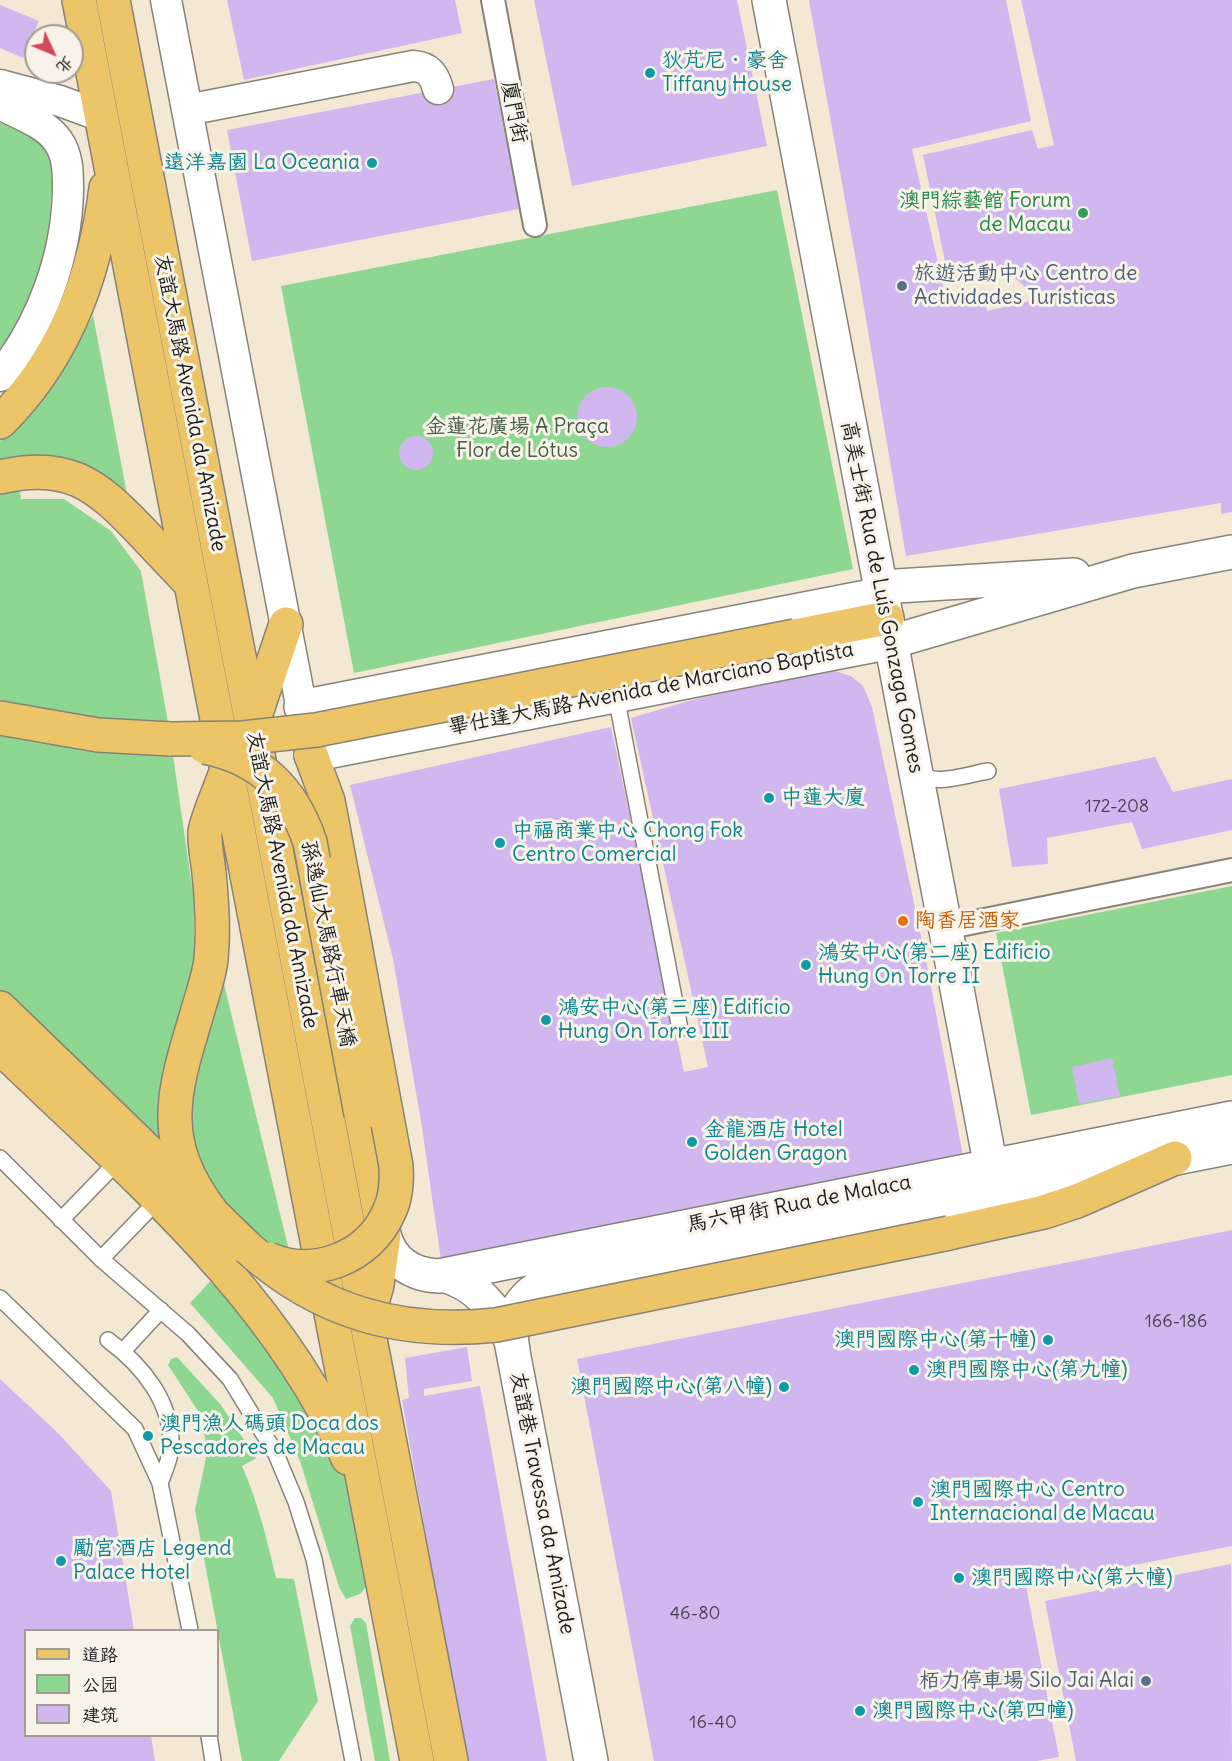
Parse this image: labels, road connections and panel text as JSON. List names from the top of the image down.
{
  "streets": {
    "main road": ["友誼大馬路 Avenida da Amizade", "孫逸仙大馬路行車天橋"],
    "street": [
      "廈門街",
      "高美士街 Rua de Luís Gonzaga Gomes",
      "畢仕達大馬路 Avenida de Marciano Baptista",
      "馬六甲街 Rua de Malaca",
      "友誼巷 Travessa da Amizade"
    ]
  },
  "crossings": [
    ["友誼大馬路 Avenida da Amizade", "孫逸仙大馬路行車天橋"],
    ["高美士街 Rua de Luís Gonzaga Gomes", "畢仕達大馬路 Avenida de Marciano Baptista"],
    ["高美士街 Rua de Luís Gonzaga Gomes", "馬六甲街 Rua de Malaca"],
    ["孫逸仙大馬路行車天橋", "馬六甲街 Rua de Malaca"],
    ["馬六甲街 Rua de Malaca", "友誼巷 Travessa da Amizade"]
  ],
  "parks": ["金蓮花廣場 A Praça Flor de Lótus"],
  "places": [
    "狄芃尼．豪舍 Tiffany House",
    "遠洋嘉園 La Oceania",
    "澳門綜藝館 Forum de Macau",
    "旅遊活動中心 Centro de Actividades Turísticas",
    "中蓮大廈",
    "中福商業中心 Chong Fok Centro Comercial",
    "陶香居酒家",
    "鴻安中心(第二座) Edifício Hung On Torre II",
    "鴻安中心(第三座) Edifício Hung On Torre III",
    "金龍酒店 Hotel Golden Gragon",
    "澳門國際中心(第十幢)",
    "澳門國際中心(第九幢)",
    "澳門國際中心(第八幢)",
    "澳門漁人碼頭 Doca dos Pescadores de Macau",
    "澳門國際中心 Centro Internacional de Macau",
    "勵宮酒店 Legend Palace Hotel",
    "澳門國際中心(第六幢)",
    "栢力停車場 Silo Jai Alai",
    "澳門國際中心(第四幢)"
  ],
  "house_numbers": [
    "172-208",
    "166-186",
    "46-80",
    "16-40"
  ],
  "legend": ["道路", "公园", "建筑"],
  "north": "bottom right"
}
